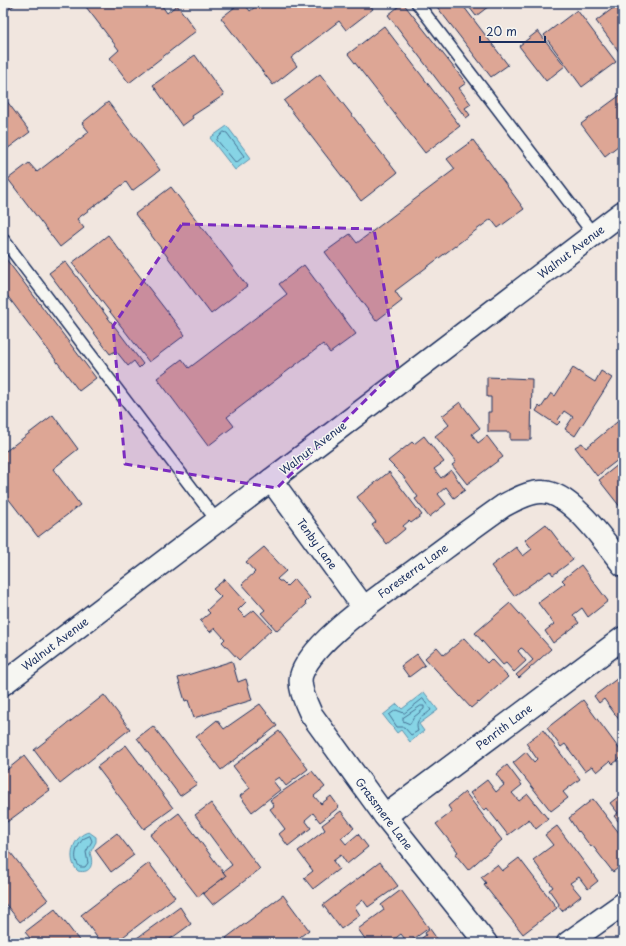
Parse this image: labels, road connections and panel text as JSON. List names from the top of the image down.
{
  "streets": {
    "street": [
      "Walnut Avenue",
      "Tenby Lane",
      "Foresterra Lane",
      "Penrith Lane",
      "Grassmere Lane"
    ]
  },
  "crossings": [
    ["Walnut Avenue", "Tenby Lane"],
    ["Tenby Lane", "Foresterra Lane"],
    ["Foresterra Lane", "Grassmere Lane"],
    ["Penrith Lane", "Grassmere Lane"]
  ],
  "scale_bar": "20 m"
}
